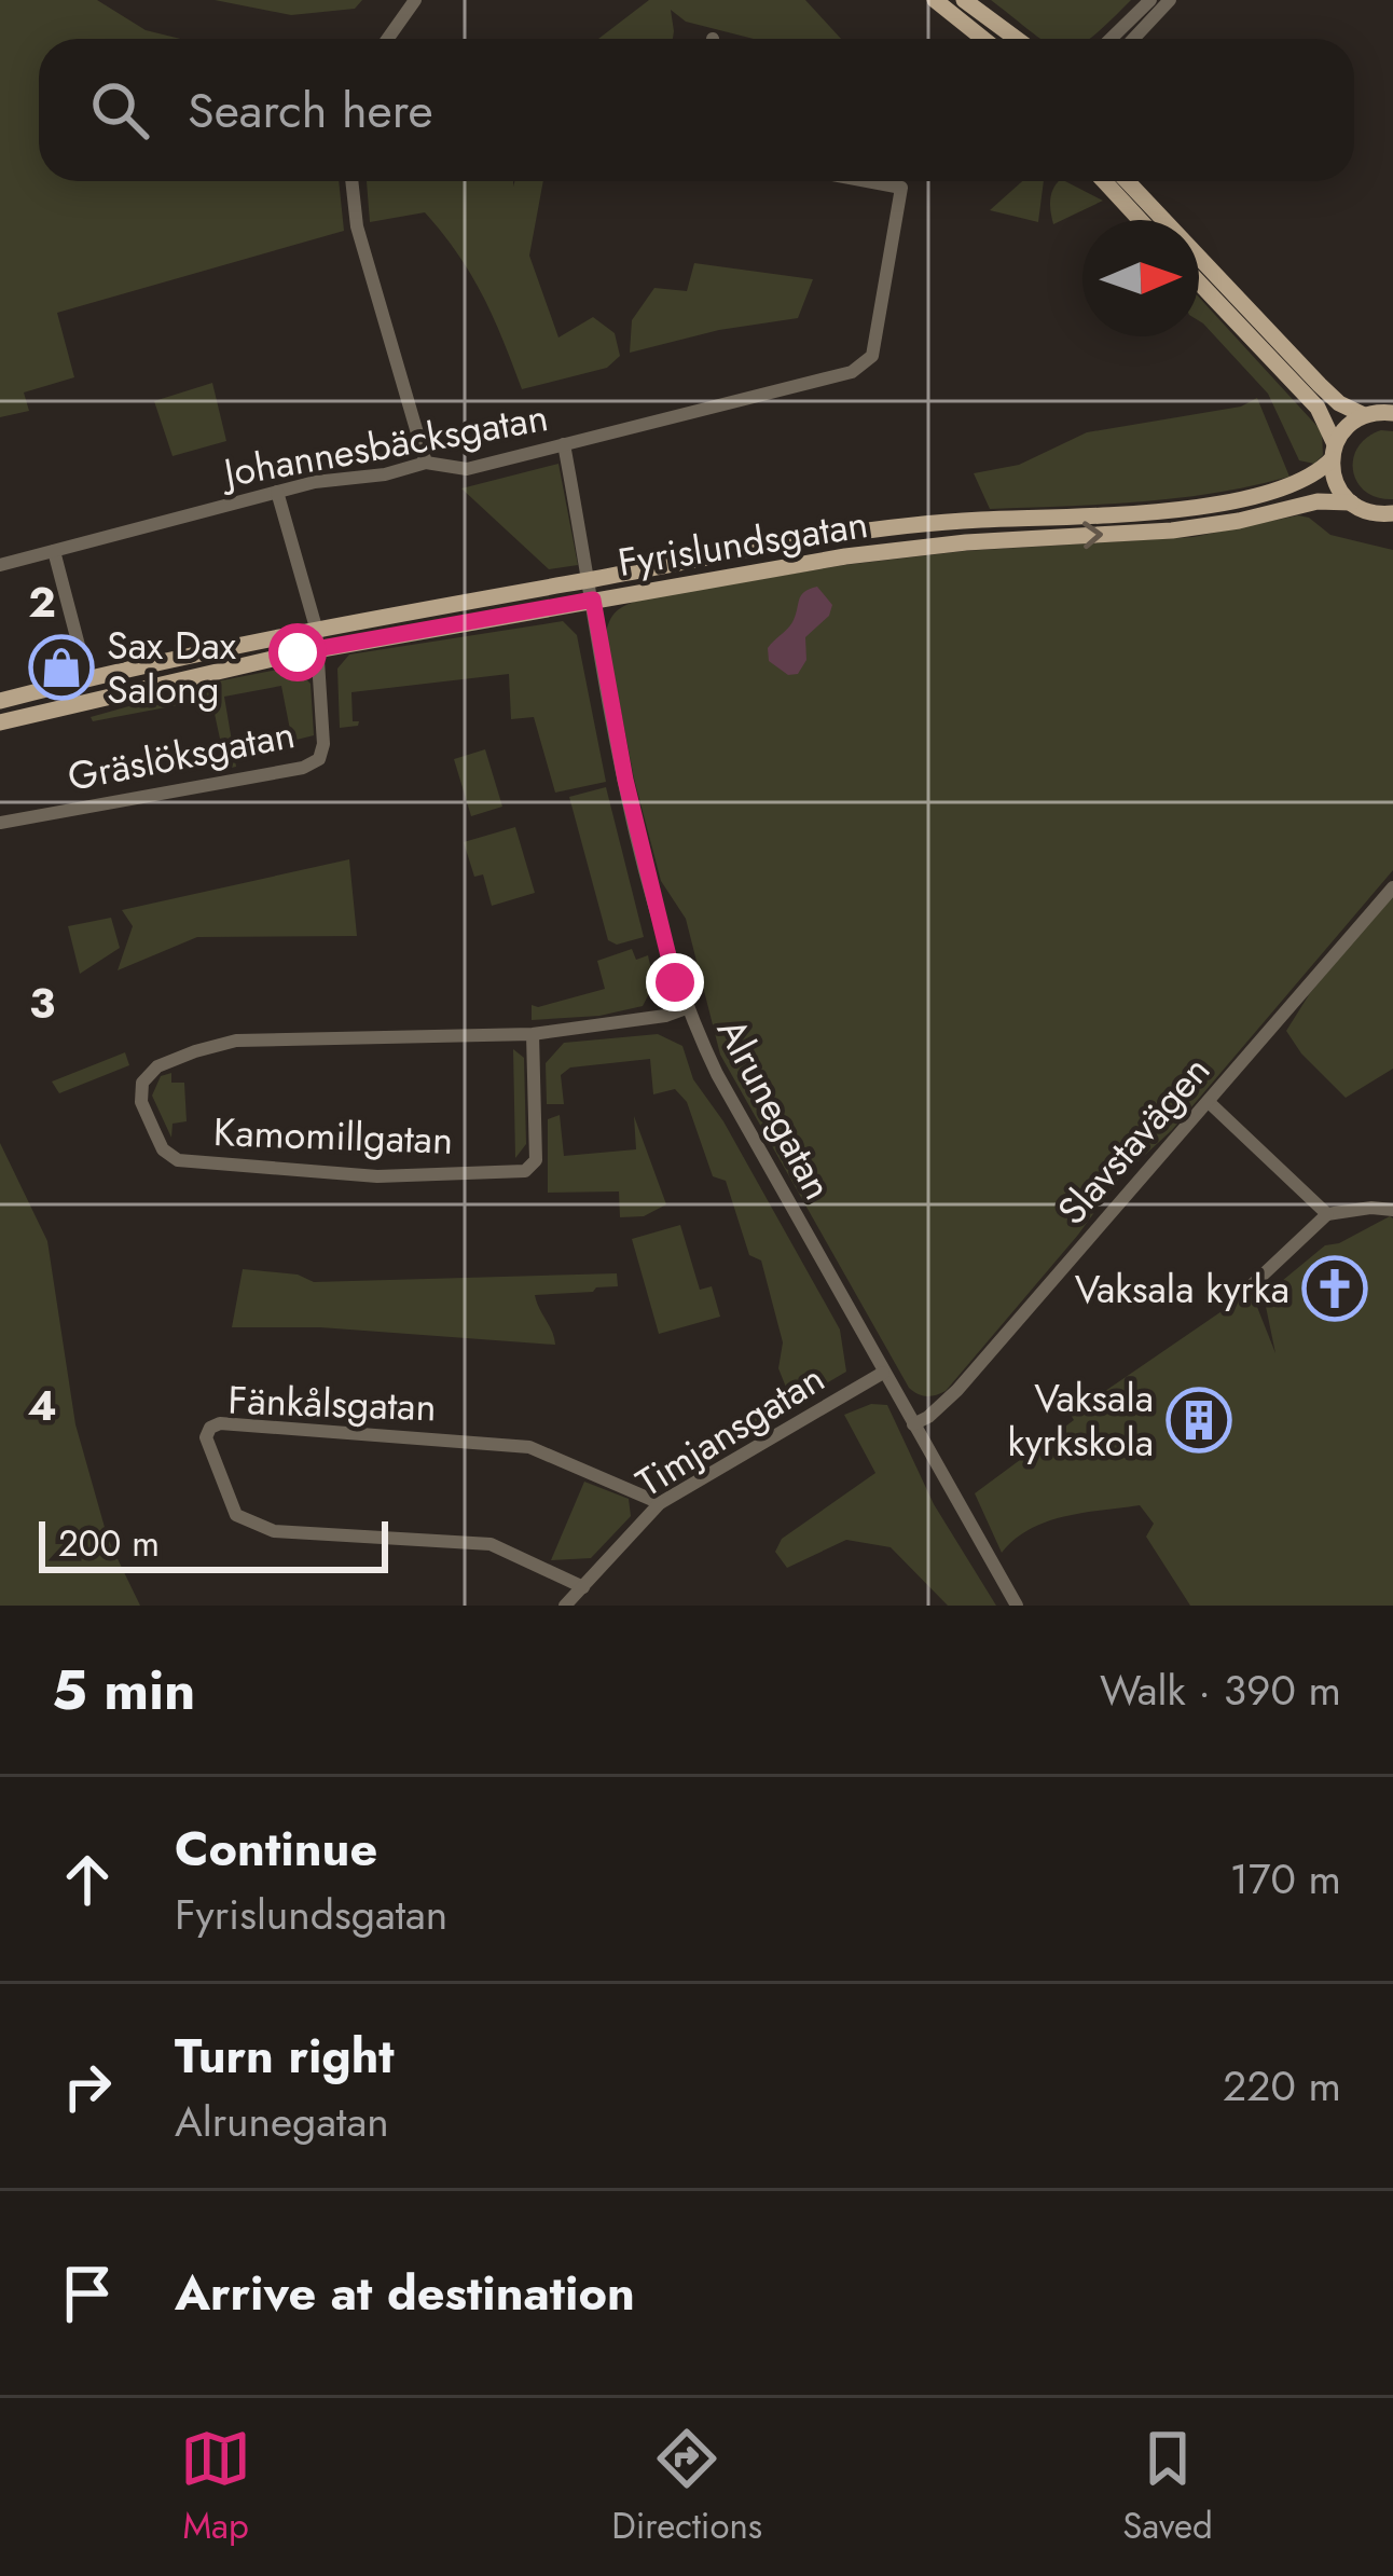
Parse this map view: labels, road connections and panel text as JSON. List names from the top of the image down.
{
  "streets": {
    "main road": ["Fyrislundsgatan"],
    "street": [
      "Johannesbäcksgatan",
      "Gräslöksgatan",
      "Alrunegatan",
      "Kamomillgatan",
      "Slavstavägen",
      "Fänkålsgatan",
      "Timjansgatan"
    ]
  },
  "crossings": [
    ["Johannesbäcksgatan", "Gräslöksgatan"],
    ["Johannesbäcksgatan", "Alrunegatan"],
    ["Fyrislundsgatan", "Gräslöksgatan"],
    ["Fyrislundsgatan", "Alrunegatan"],
    ["Alrunegatan", "Kamomillgatan"],
    ["Alrunegatan", "Slavstavägen"],
    ["Alrunegatan", "Timjansgatan"],
    ["Fänkålsgatan", "Timjansgatan"]
  ],
  "places": {
    "shop": ["Sax Dax Salong"],
    "church": ["Vaksala kyrka"],
    "building": ["Vaksala kyrkskola"]
  },
  "scale_bar": "200 m",
  "north": "right",
  "page": {
    "search": "Search here",
    "scale": "200 m",
    "heading": ["5 min", "Walk · 390 m"],
    "list": [
      ["Continue", "Fyrislundsgatan", "170 m"],
      ["Turn right", "Alrunegatan", "220 m"],
      "Arrive at destination"
    ],
    "nav": ["Map", "Directions", "Saved"]
  },
  "grid": {
    "rows": ["2", "3", "4"]
  }
}
